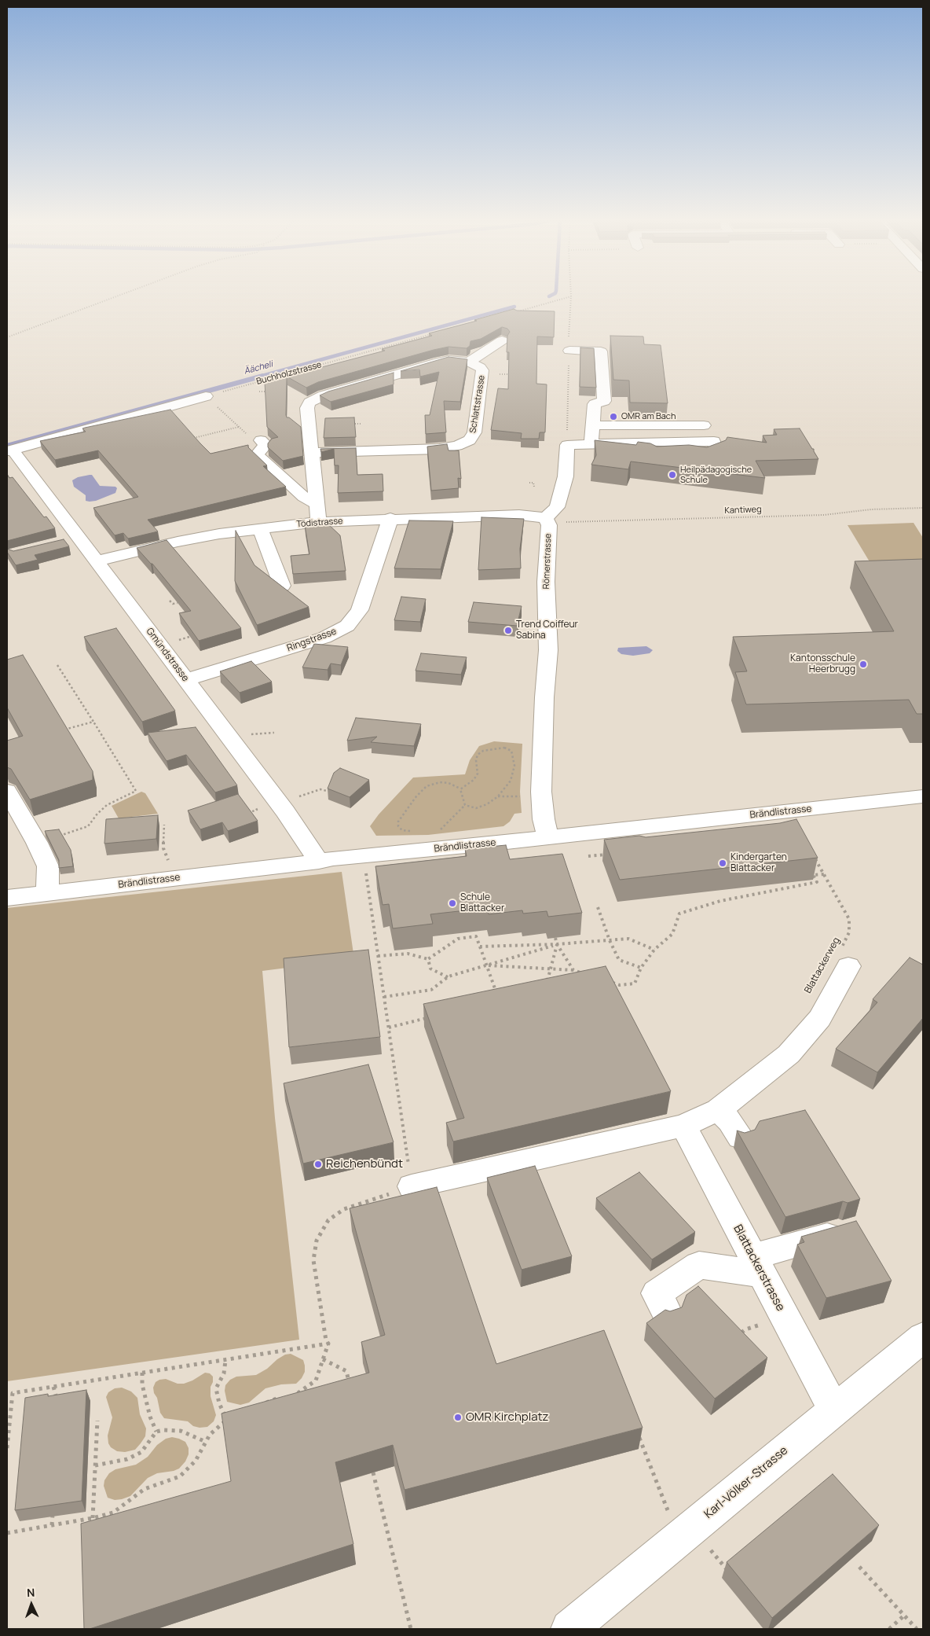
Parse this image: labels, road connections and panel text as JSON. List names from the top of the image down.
{
  "streets": {
    "street": [
      "Schlattstrasse",
      "Tödistrasse",
      "Römerstrasse",
      "Ringstrasse",
      "Gmündstrasse",
      "Brändlistrasse",
      "Blattackerstrasse",
      "Karl-Völker-Strasse"
    ],
    "path": ["Buchholzstrasse", "Kantiweg", "Blattackerweg"]
  },
  "crossings": [
    ["Kantiweg", "Tödistrasse"],
    ["Kantiweg", "Römerstrasse"],
    ["Tödistrasse", "Römerstrasse"],
    ["Tödistrasse", "Ringstrasse"],
    ["Tödistrasse", "Gmündstrasse"],
    ["Römerstrasse", "Brändlistrasse"],
    ["Ringstrasse", "Gmündstrasse"],
    ["Gmündstrasse", "Brändlistrasse"],
    ["Blattackerstrasse", "Karl-Völker-Strasse"]
  ],
  "water": ["Äächeli"],
  "places": [
    "OMR am Bach",
    "Heilpädagogische Schule",
    "Trend Coiffeur Sabina",
    "Kantonsschule Heerbrugg",
    "Kindergarten Blattacker",
    "Schule Blattacker",
    "Reichenbündt",
    "OMR Kirchplatz"
  ],
  "north": "top"
}
